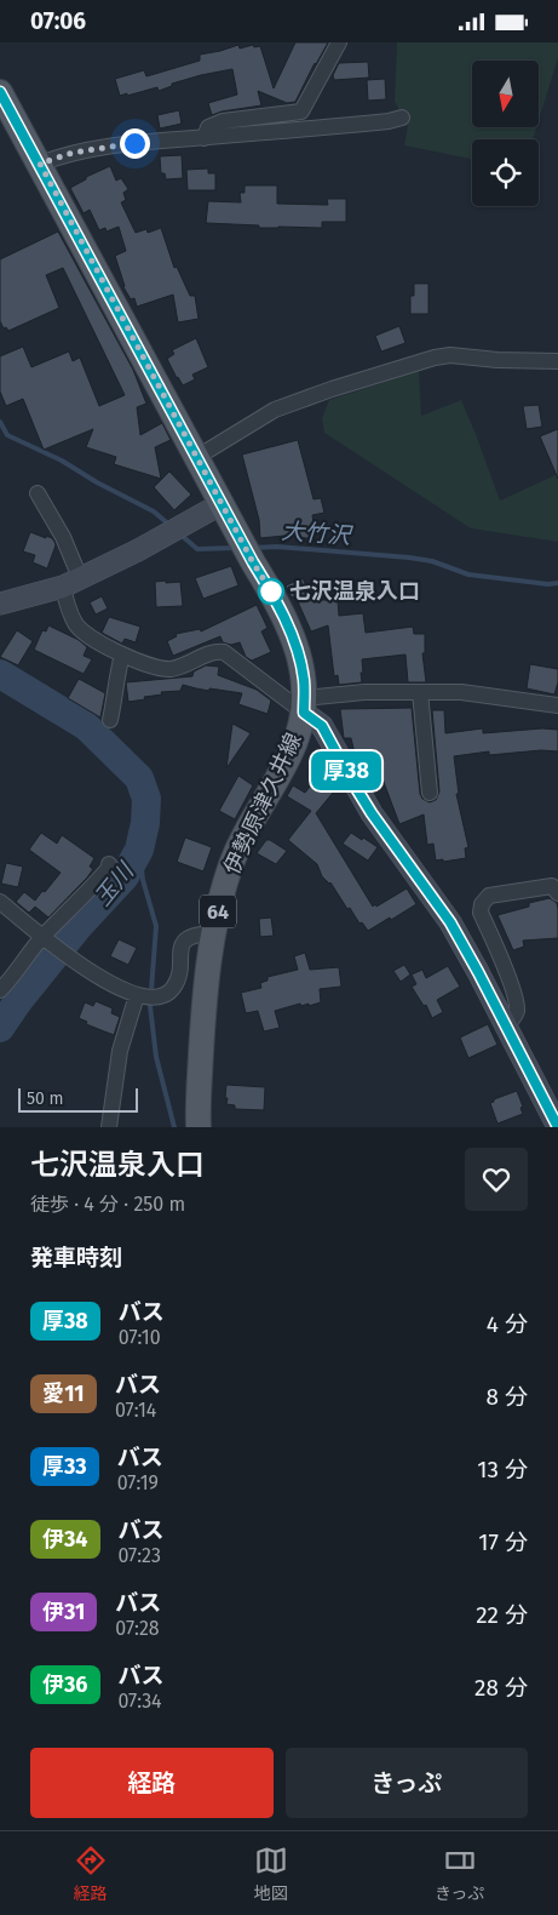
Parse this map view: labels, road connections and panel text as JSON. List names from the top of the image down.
{
  "streets": {
    "main road": ["伊勢原津久井線", "64"]
  },
  "water": ["大竹沢", "玉川"],
  "places": ["七沢温泉入口"],
  "lines": ["bus line 厚38"],
  "scale_bar": "50 m",
  "north": "bottom",
  "page": {
    "status": "07:06",
    "on_map": "厚38",
    "scale": "50 m",
    "heading": [
      ["七沢温泉入口", "徒歩 · 4 分 · 250 m"],
      "発車時刻"
    ],
    "list": [
      {
        "mark": "厚38",
        "name": "バス",
        "note": "07:10",
        "value": "4 分"
      },
      {
        "mark": "愛11",
        "name": "バス",
        "note": "07:14",
        "value": "8 分"
      },
      {
        "mark": "厚33",
        "name": "バス",
        "note": "07:19",
        "value": "13 分"
      },
      {
        "mark": "伊34",
        "name": "バス",
        "note": "07:23",
        "value": "17 分"
      },
      {
        "mark": "伊31",
        "name": "バス",
        "note": "07:28",
        "value": "22 分"
      },
      {
        "mark": "伊36",
        "name": "バス",
        "note": "07:34",
        "value": "28 分"
      }
    ],
    "buttons": ["経路", "きっぷ"],
    "tabs": ["経路", "地図", "きっぷ"]
  }
}
